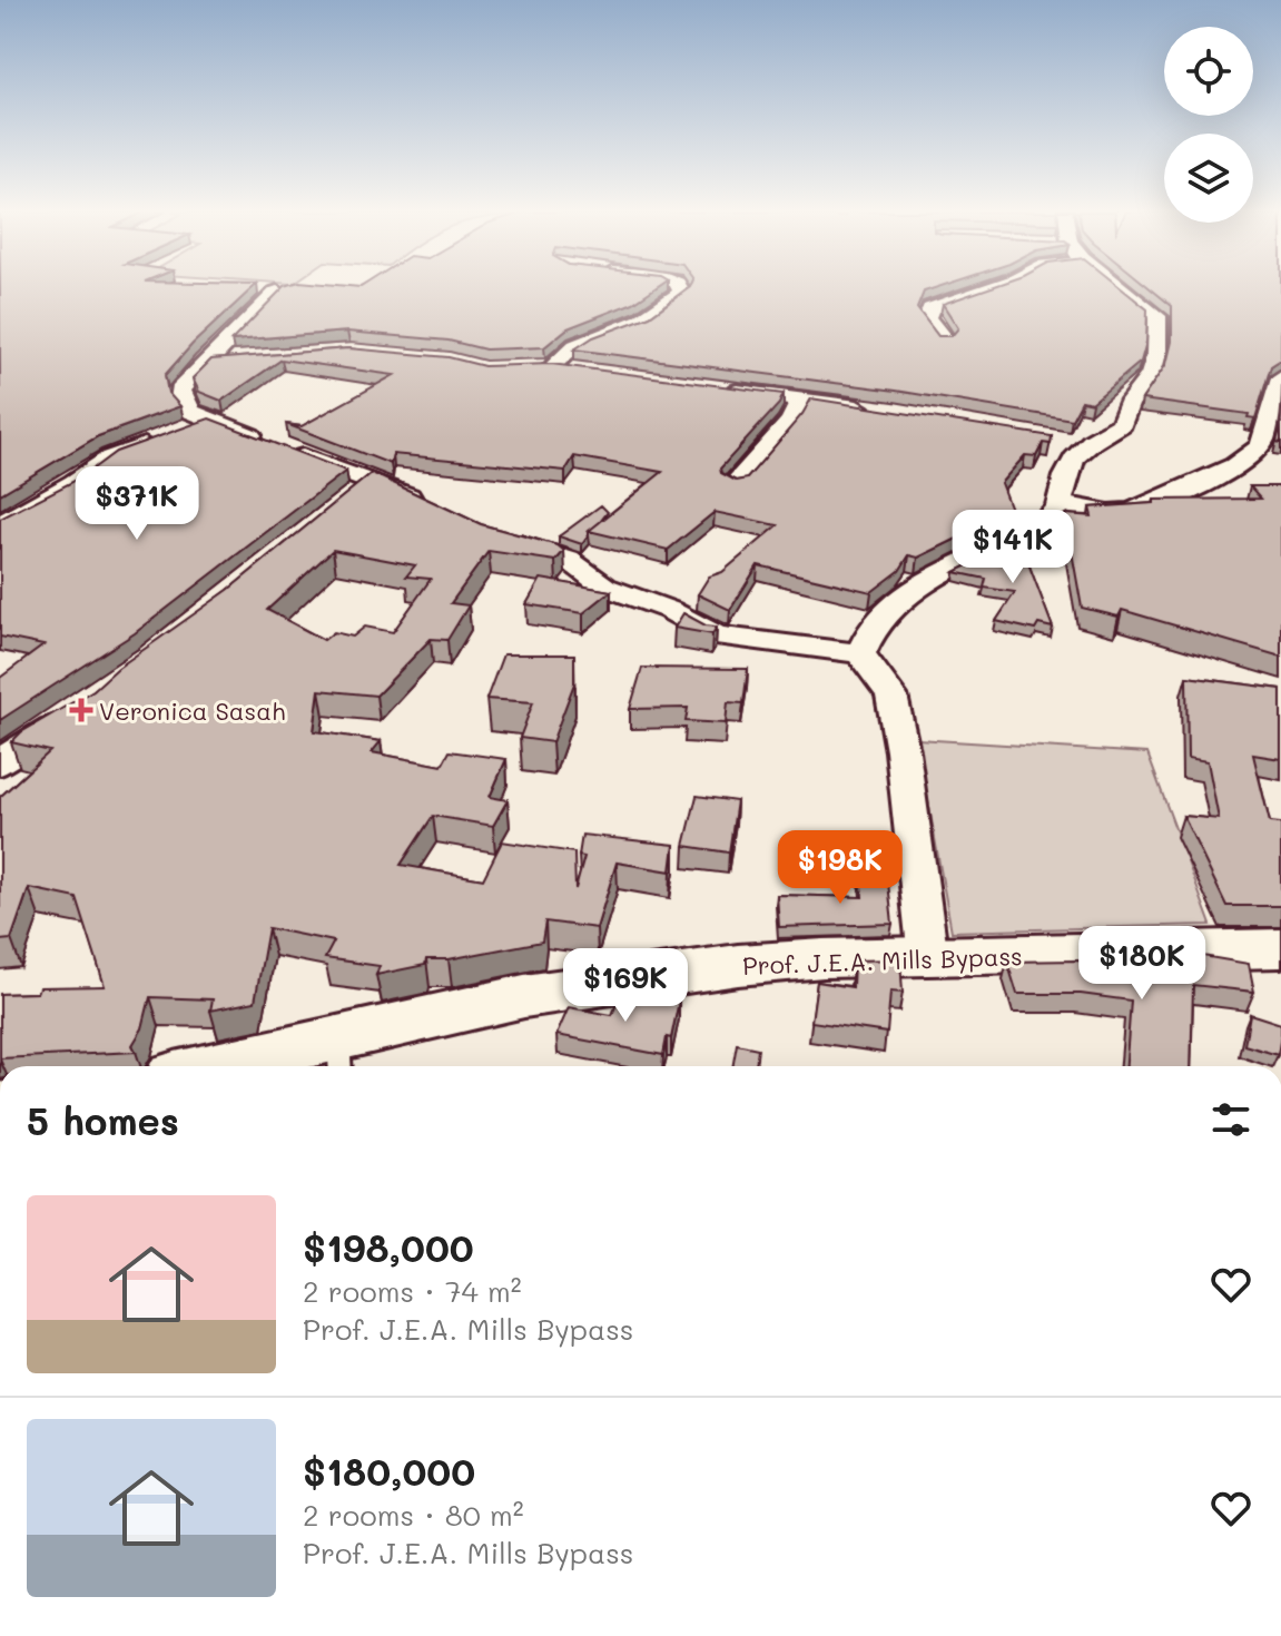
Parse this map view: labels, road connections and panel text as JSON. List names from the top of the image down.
{
  "streets": {
    "street": ["Prof. J.E.A. Mills Bypass"]
  },
  "places": {
    "health": ["Veronica Sasah"]
  },
  "page": {
    "price": [
      "$371K",
      "$141K",
      "$198K",
      "$180K",
      "$169K"
    ],
    "heading": "5 homes",
    "list": [
      {
        "name": "$198,000",
        "note": "2 rooms · 74 m² · Prof. J.E.A. Mills Bypass"
      },
      {
        "name": "$180,000",
        "note": "2 rooms · 80 m² · Prof. J.E.A. Mills Bypass"
      }
    ]
  }
}
